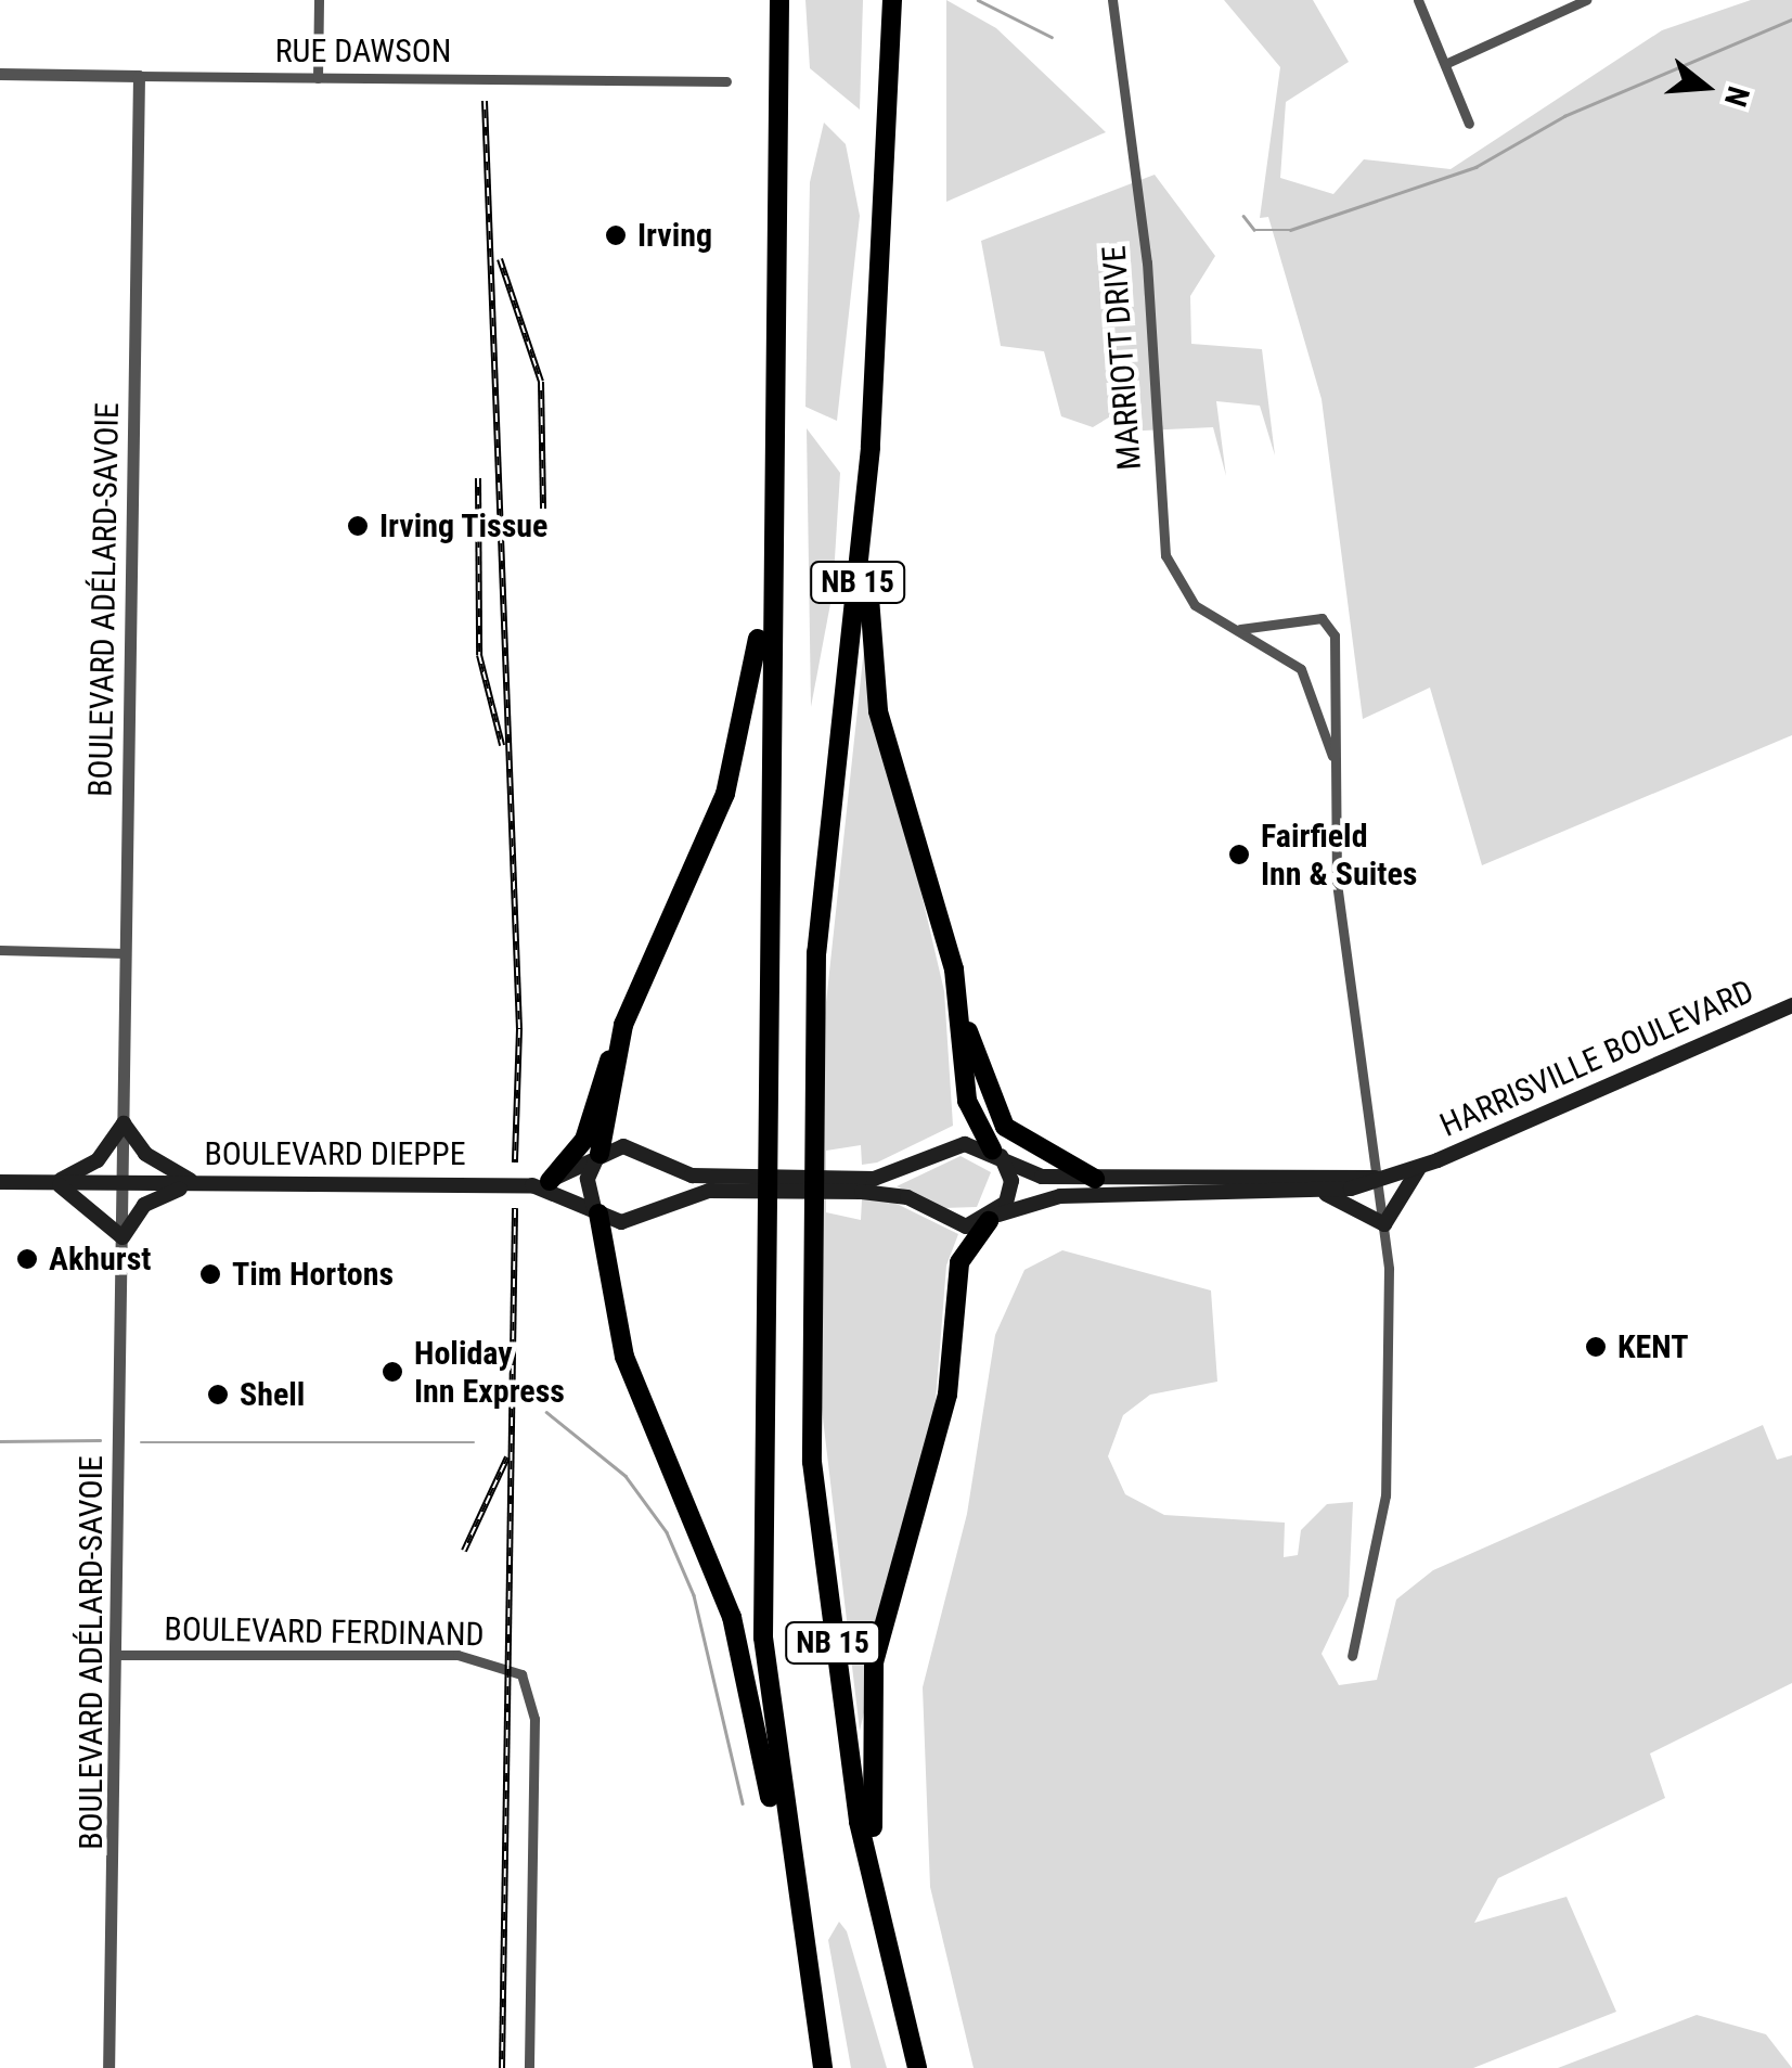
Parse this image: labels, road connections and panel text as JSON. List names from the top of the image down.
{
  "streets": {
    "highway": ["NB 15"],
    "main road": ["HARRISVILLE BOULEVARD", "BOULEVARD DIEPPE"],
    "street": [
      "RUE DAWSON",
      "MARRIOTT DRIVE",
      "BOULEVARD ADÉLARD-SAVOIE",
      "BOULEVARD FERDINAND"
    ]
  },
  "crossings": [
    ["RUE DAWSON", "BOULEVARD ADÉLARD-SAVOIE"],
    ["MARRIOTT DRIVE", "HARRISVILLE BOULEVARD"],
    ["BOULEVARD ADÉLARD-SAVOIE", "BOULEVARD DIEPPE"],
    ["BOULEVARD ADÉLARD-SAVOIE", "BOULEVARD FERDINAND"]
  ],
  "places": [
    "Irving",
    "Irving Tissue",
    "Fairfield Inn & Suites",
    "Akhurst",
    "Tim Hortons",
    "KENT",
    "Holiday Inn Express",
    "Shell"
  ],
  "north": "right"
}
